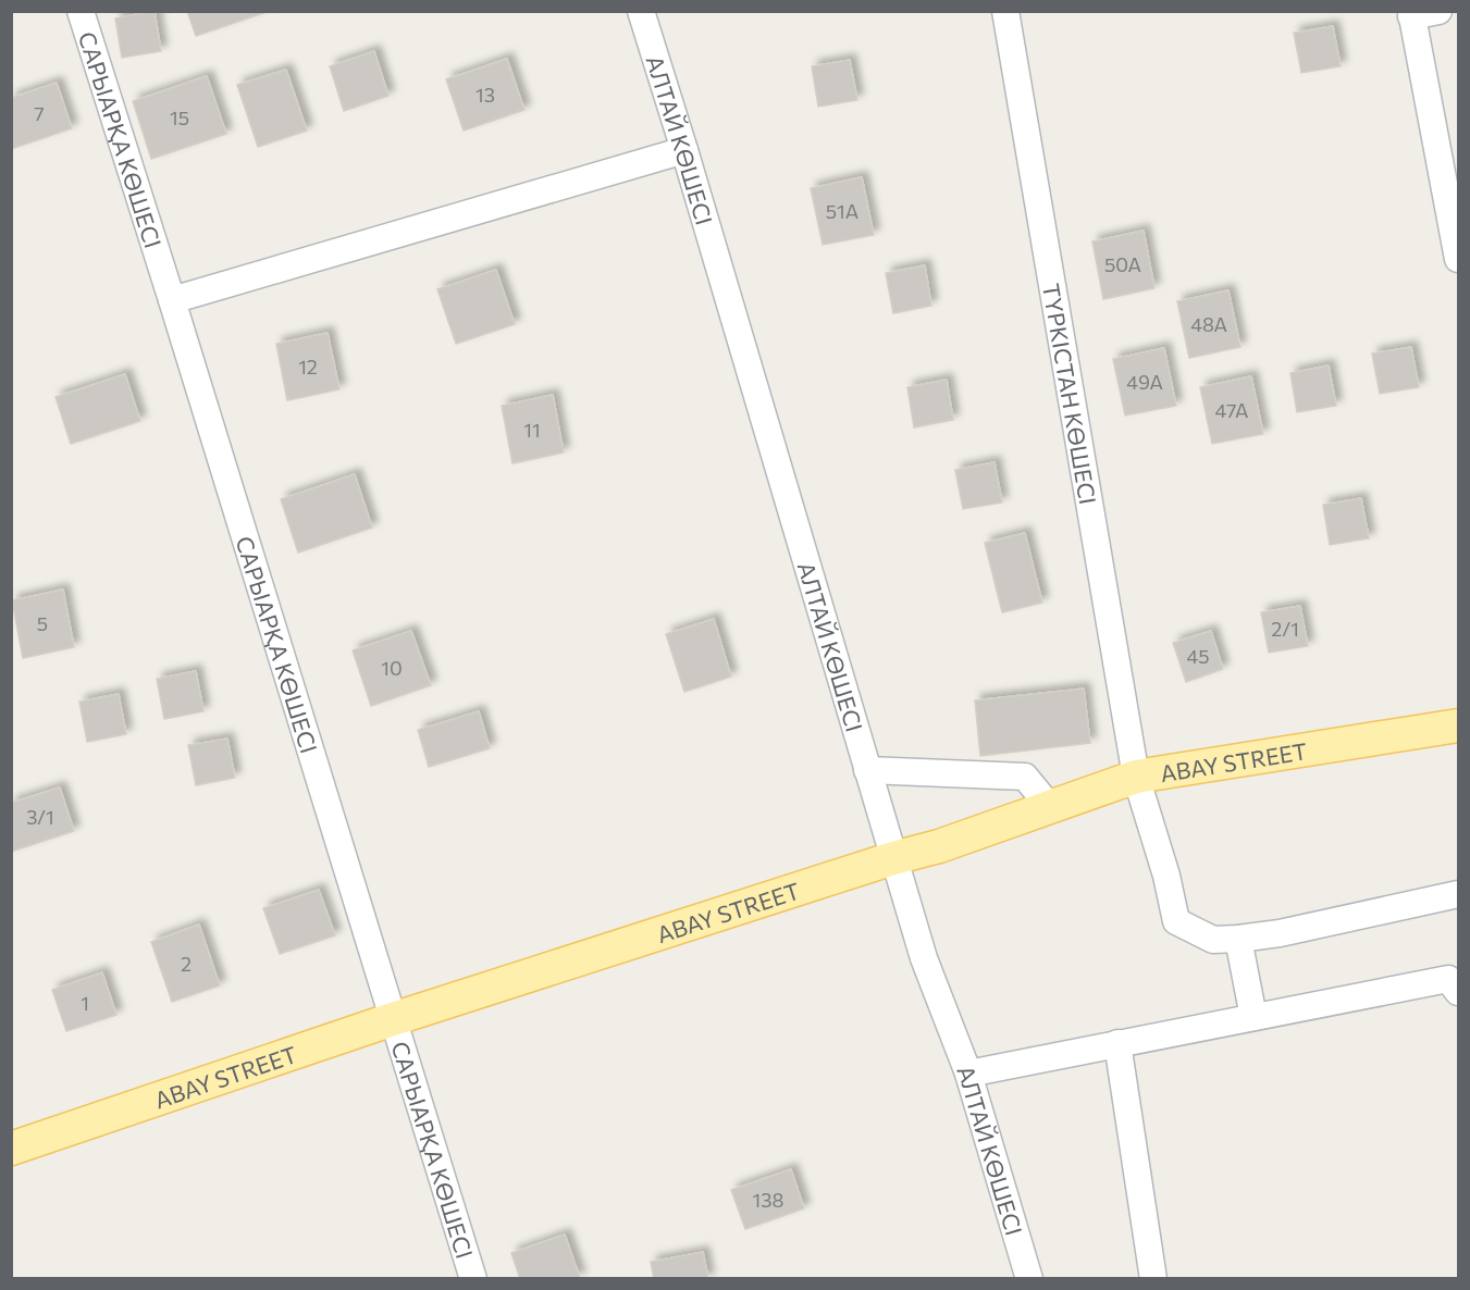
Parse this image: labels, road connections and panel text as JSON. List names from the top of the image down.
{
  "streets": {
    "main road": ["ABAY STREET"],
    "street": ["АЛТАЙ КӨШЕСІ", "САРЫАРҚА КӨШЕСІ", "ТҮРКІСТАН КӨШЕСІ"]
  },
  "crossings": [
    ["АЛТАЙ КӨШЕСІ", "ABAY STREET"],
    ["САРЫАРҚА КӨШЕСІ", "ABAY STREET"],
    ["ТҮРКІСТАН КӨШЕСІ", "ABAY STREET"]
  ],
  "house_numbers": [
    "13",
    "7",
    "15",
    "51А",
    "50А",
    "48А",
    "12",
    "49А",
    "47А",
    "11",
    "5",
    "2/1",
    "45",
    "10",
    "3/1",
    "2",
    "1",
    "138"
  ]
}
